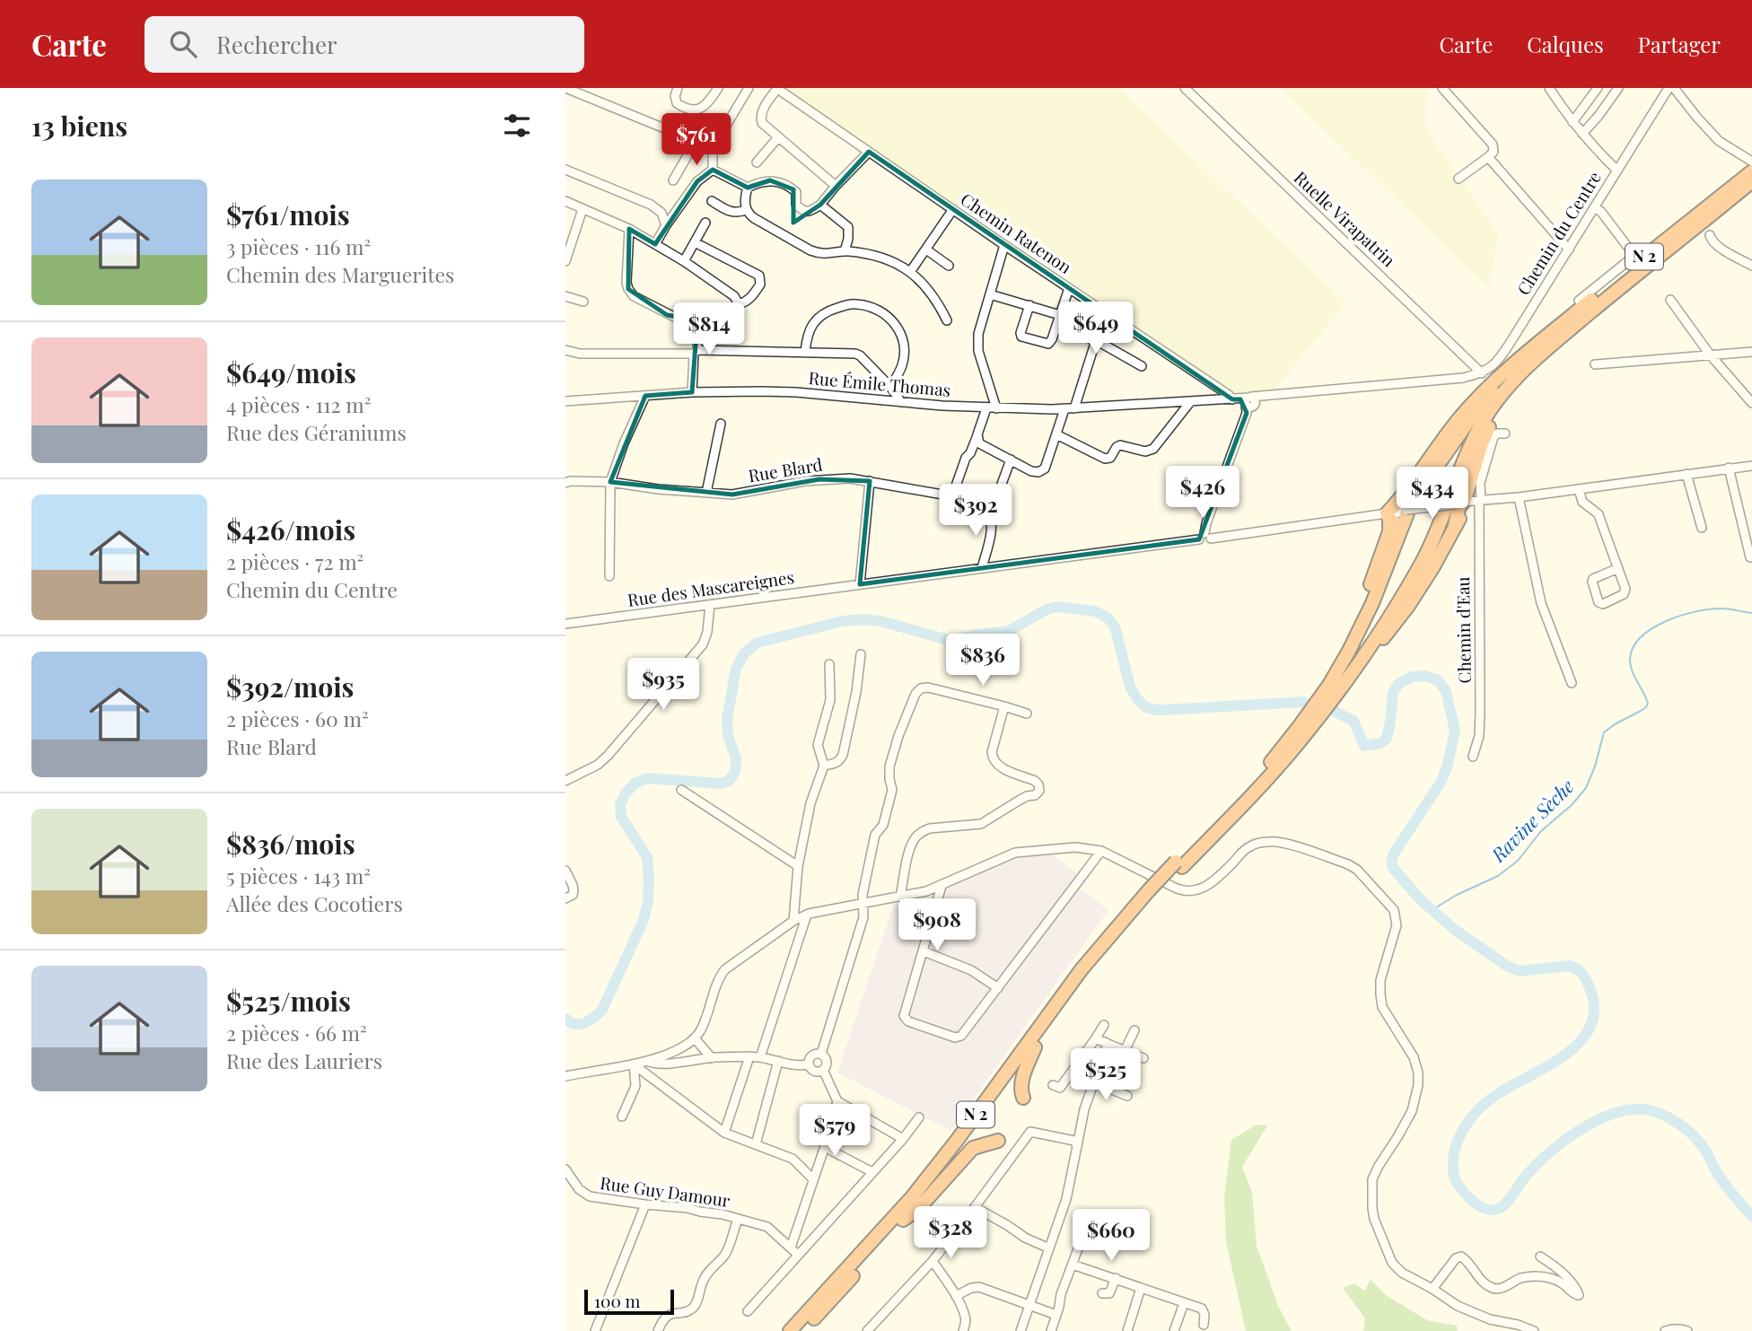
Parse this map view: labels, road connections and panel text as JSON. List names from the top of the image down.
{
  "streets": {
    "highway": ["N 2"],
    "street": [
      "Ruelle Virapatrin",
      "Chemin Ratenon",
      "Chemin du Centre",
      "Rue Émile Thomas",
      "Rue Blard",
      "Rue des Mascareignes",
      "Chemin d'Eau",
      "Rue Guy Damour"
    ]
  },
  "crossings": [
    ["Ruelle Virapatrin", "Chemin du Centre"],
    ["Chemin Ratenon", "Chemin du Centre"],
    ["Chemin Ratenon", "Rue Émile Thomas"],
    ["Chemin du Centre", "Rue Émile Thomas"],
    ["Rue Émile Thomas", "Rue Blard"]
  ],
  "water": ["Ravine Sèche"],
  "scale_bar": "100 m",
  "page": {
    "header": "Carte",
    "search": "Rechercher",
    "nav": ["Carte", "Calques", "Partager"],
    "heading": "13 biens",
    "price": [
      "$761",
      "$649",
      "$814",
      "$426",
      "$434",
      "$392",
      "$836",
      "$935",
      "$908",
      "$525",
      "$579",
      "$328",
      "$660"
    ],
    "list": [
      {
        "name": "$761/mois",
        "note": "3 pièces · 116 m² · Chemin des Marguerites"
      },
      {
        "name": "$649/mois",
        "note": "4 pièces · 112 m² · Rue des Géraniums"
      },
      {
        "name": "$426/mois",
        "note": "2 pièces · 72 m² · Chemin du Centre"
      },
      {
        "name": "$392/mois",
        "note": "2 pièces · 60 m² · Rue Blard"
      },
      {
        "name": "$836/mois",
        "note": "5 pièces · 143 m² · Allée des Cocotiers"
      },
      {
        "name": "$525/mois",
        "note": "2 pièces · 66 m² · Rue des Lauriers"
      }
    ],
    "scale": "100 m"
  }
}
